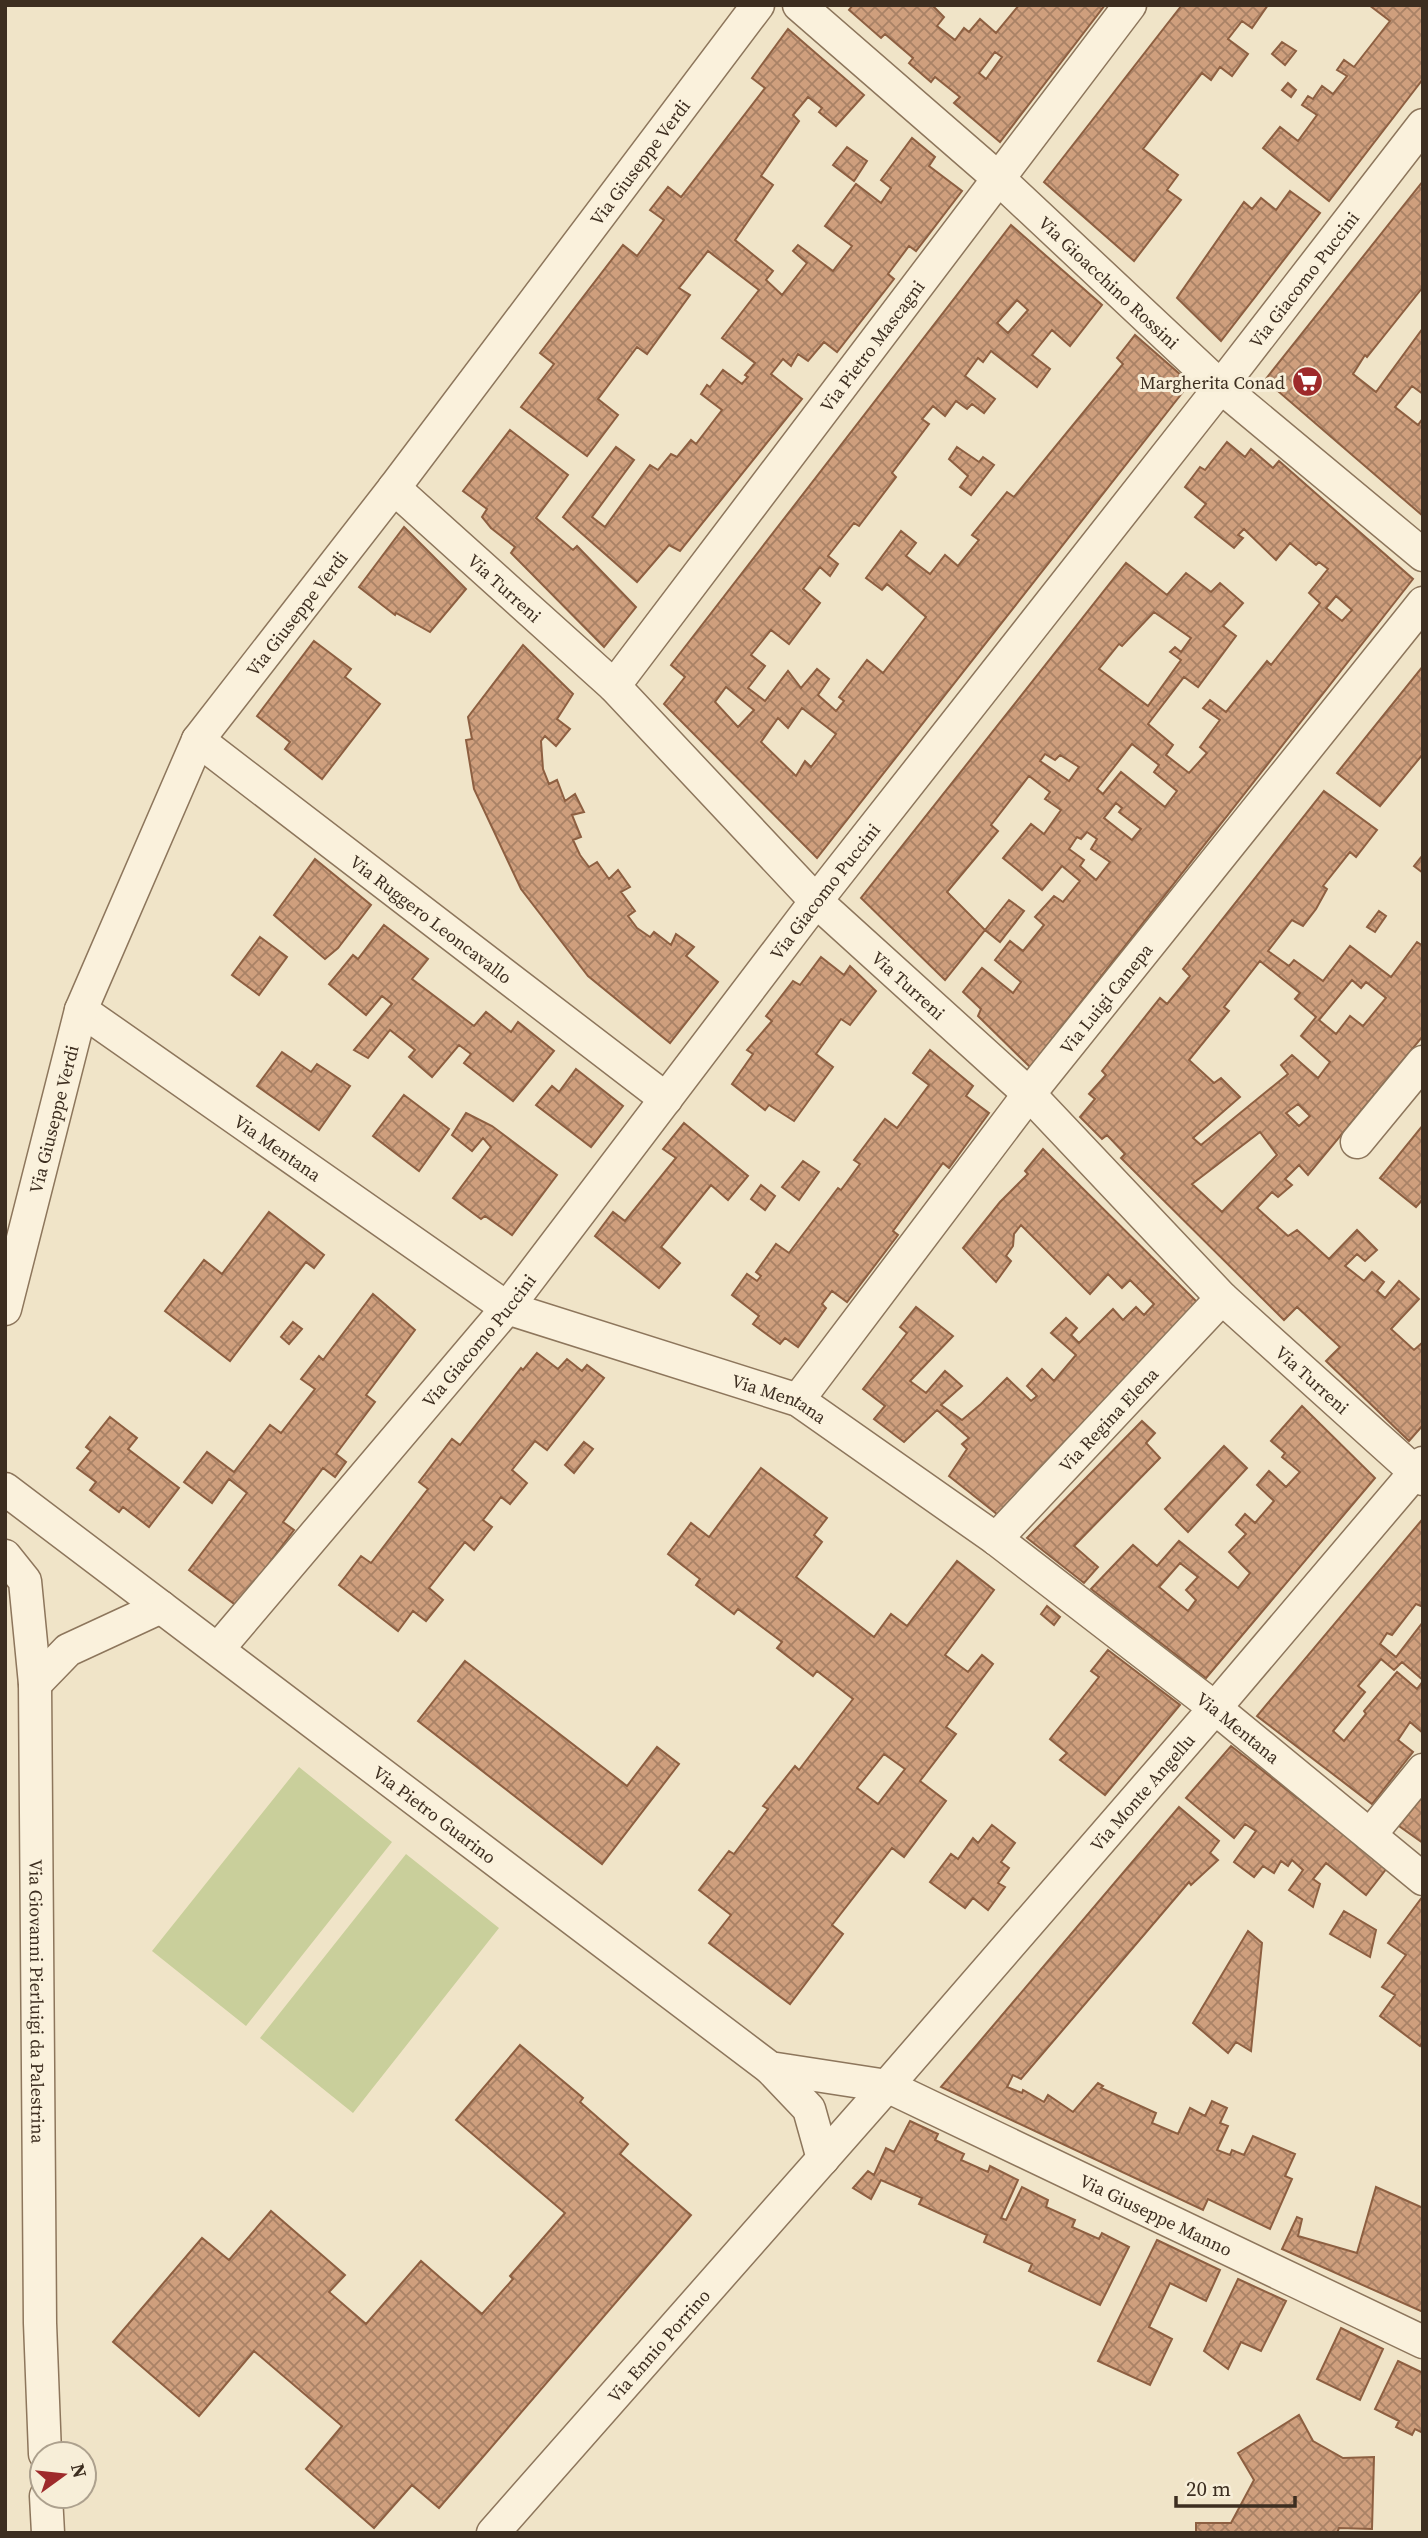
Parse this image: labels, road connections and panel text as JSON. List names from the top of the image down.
{
  "streets": {
    "street": [
      "Via Giuseppe Verdi",
      "Via Giacomo Puccini",
      "Via Gioacchino Rossini",
      "Via Pietro Mascagni",
      "Via Turreni",
      "Via Ruggero Leoncavallo",
      "Via Luigi Canepa",
      "Via Mentana",
      "Via Regina Elena",
      "Via Monte Angellu",
      "Via Pietro Guarino",
      "Via Giovanni Pierluigi da Palestrina",
      "Via Giuseppe Manno",
      "Via Ennio Porrino"
    ]
  },
  "crossings": [
    ["Via Giuseppe Verdi", "Via Turreni"],
    ["Via Giuseppe Verdi", "Via Ruggero Leoncavallo"],
    ["Via Giuseppe Verdi", "Via Mentana"],
    ["Via Giacomo Puccini", "Via Gioacchino Rossini"],
    ["Via Giacomo Puccini", "Via Turreni"],
    ["Via Giacomo Puccini", "Via Ruggero Leoncavallo"],
    ["Via Giacomo Puccini", "Via Mentana"],
    ["Via Giacomo Puccini", "Via Pietro Guarino"],
    ["Via Gioacchino Rossini", "Via Pietro Mascagni"],
    ["Via Pietro Mascagni", "Via Turreni"],
    ["Via Turreni", "Via Luigi Canepa"],
    ["Via Turreni", "Via Regina Elena"],
    ["Via Turreni", "Via Monte Angellu"],
    ["Via Luigi Canepa", "Via Mentana"],
    ["Via Mentana", "Via Regina Elena"],
    ["Via Mentana", "Via Monte Angellu"],
    ["Via Monte Angellu", "Via Pietro Guarino"],
    ["Via Monte Angellu", "Via Giuseppe Manno"],
    ["Via Monte Angellu", "Via Ennio Porrino"],
    ["Via Pietro Guarino", "Via Giuseppe Manno"],
    ["Via Pietro Guarino", "Via Ennio Porrino"],
    ["Via Giuseppe Manno", "Via Ennio Porrino"]
  ],
  "places": {
    "supermarket": ["Margherita Conad"]
  },
  "scale_bar": "20 m",
  "north": "right"
}
